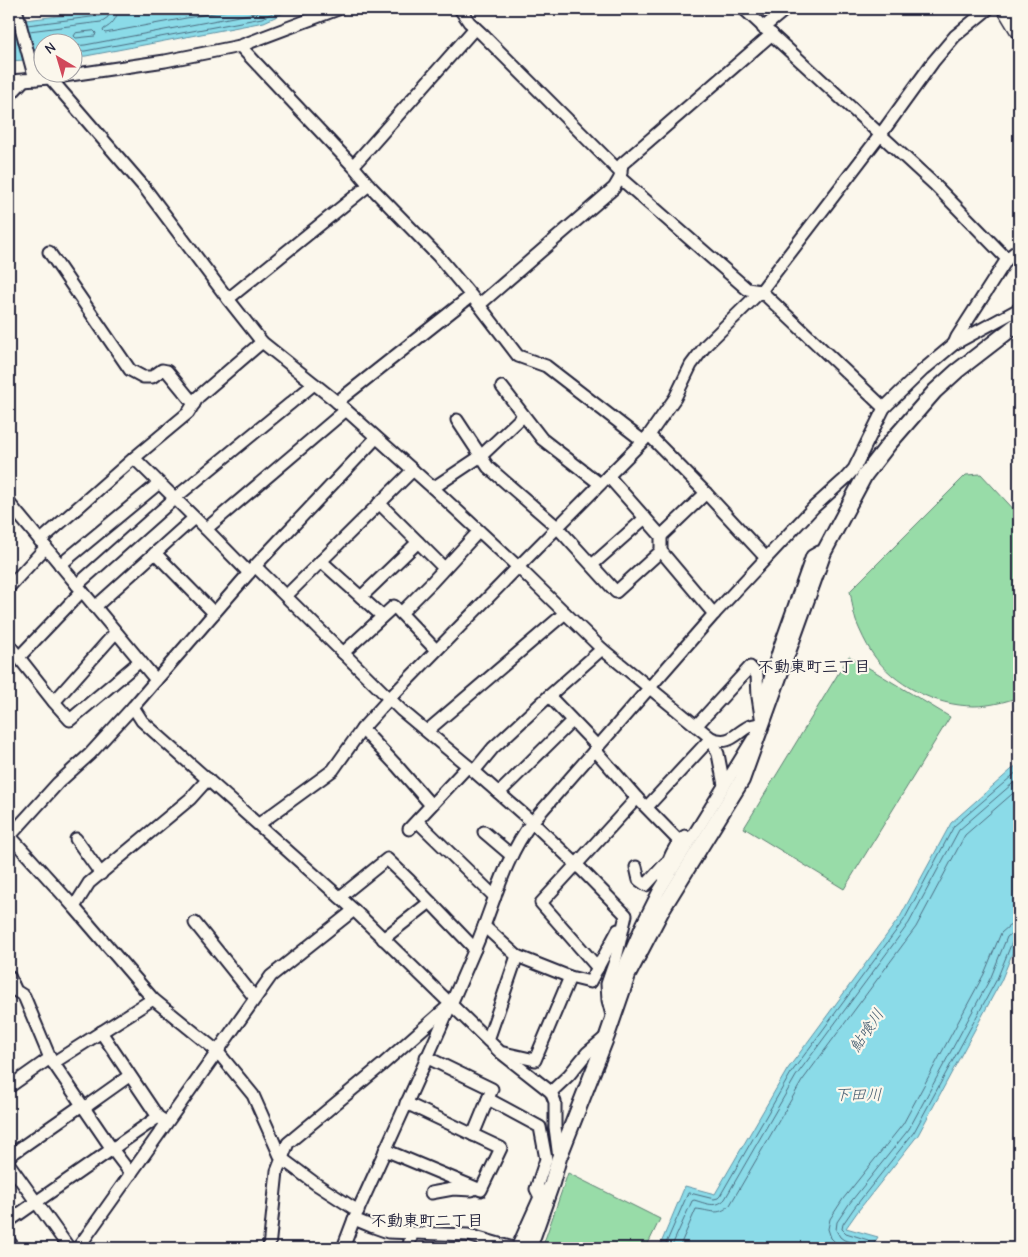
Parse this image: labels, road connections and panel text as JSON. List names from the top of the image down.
{
  "districts": ["不動東町三丁目", "不動東町二丁目"],
  "water": ["鮎喰川", "下田川"],
  "north": "top left"
}
